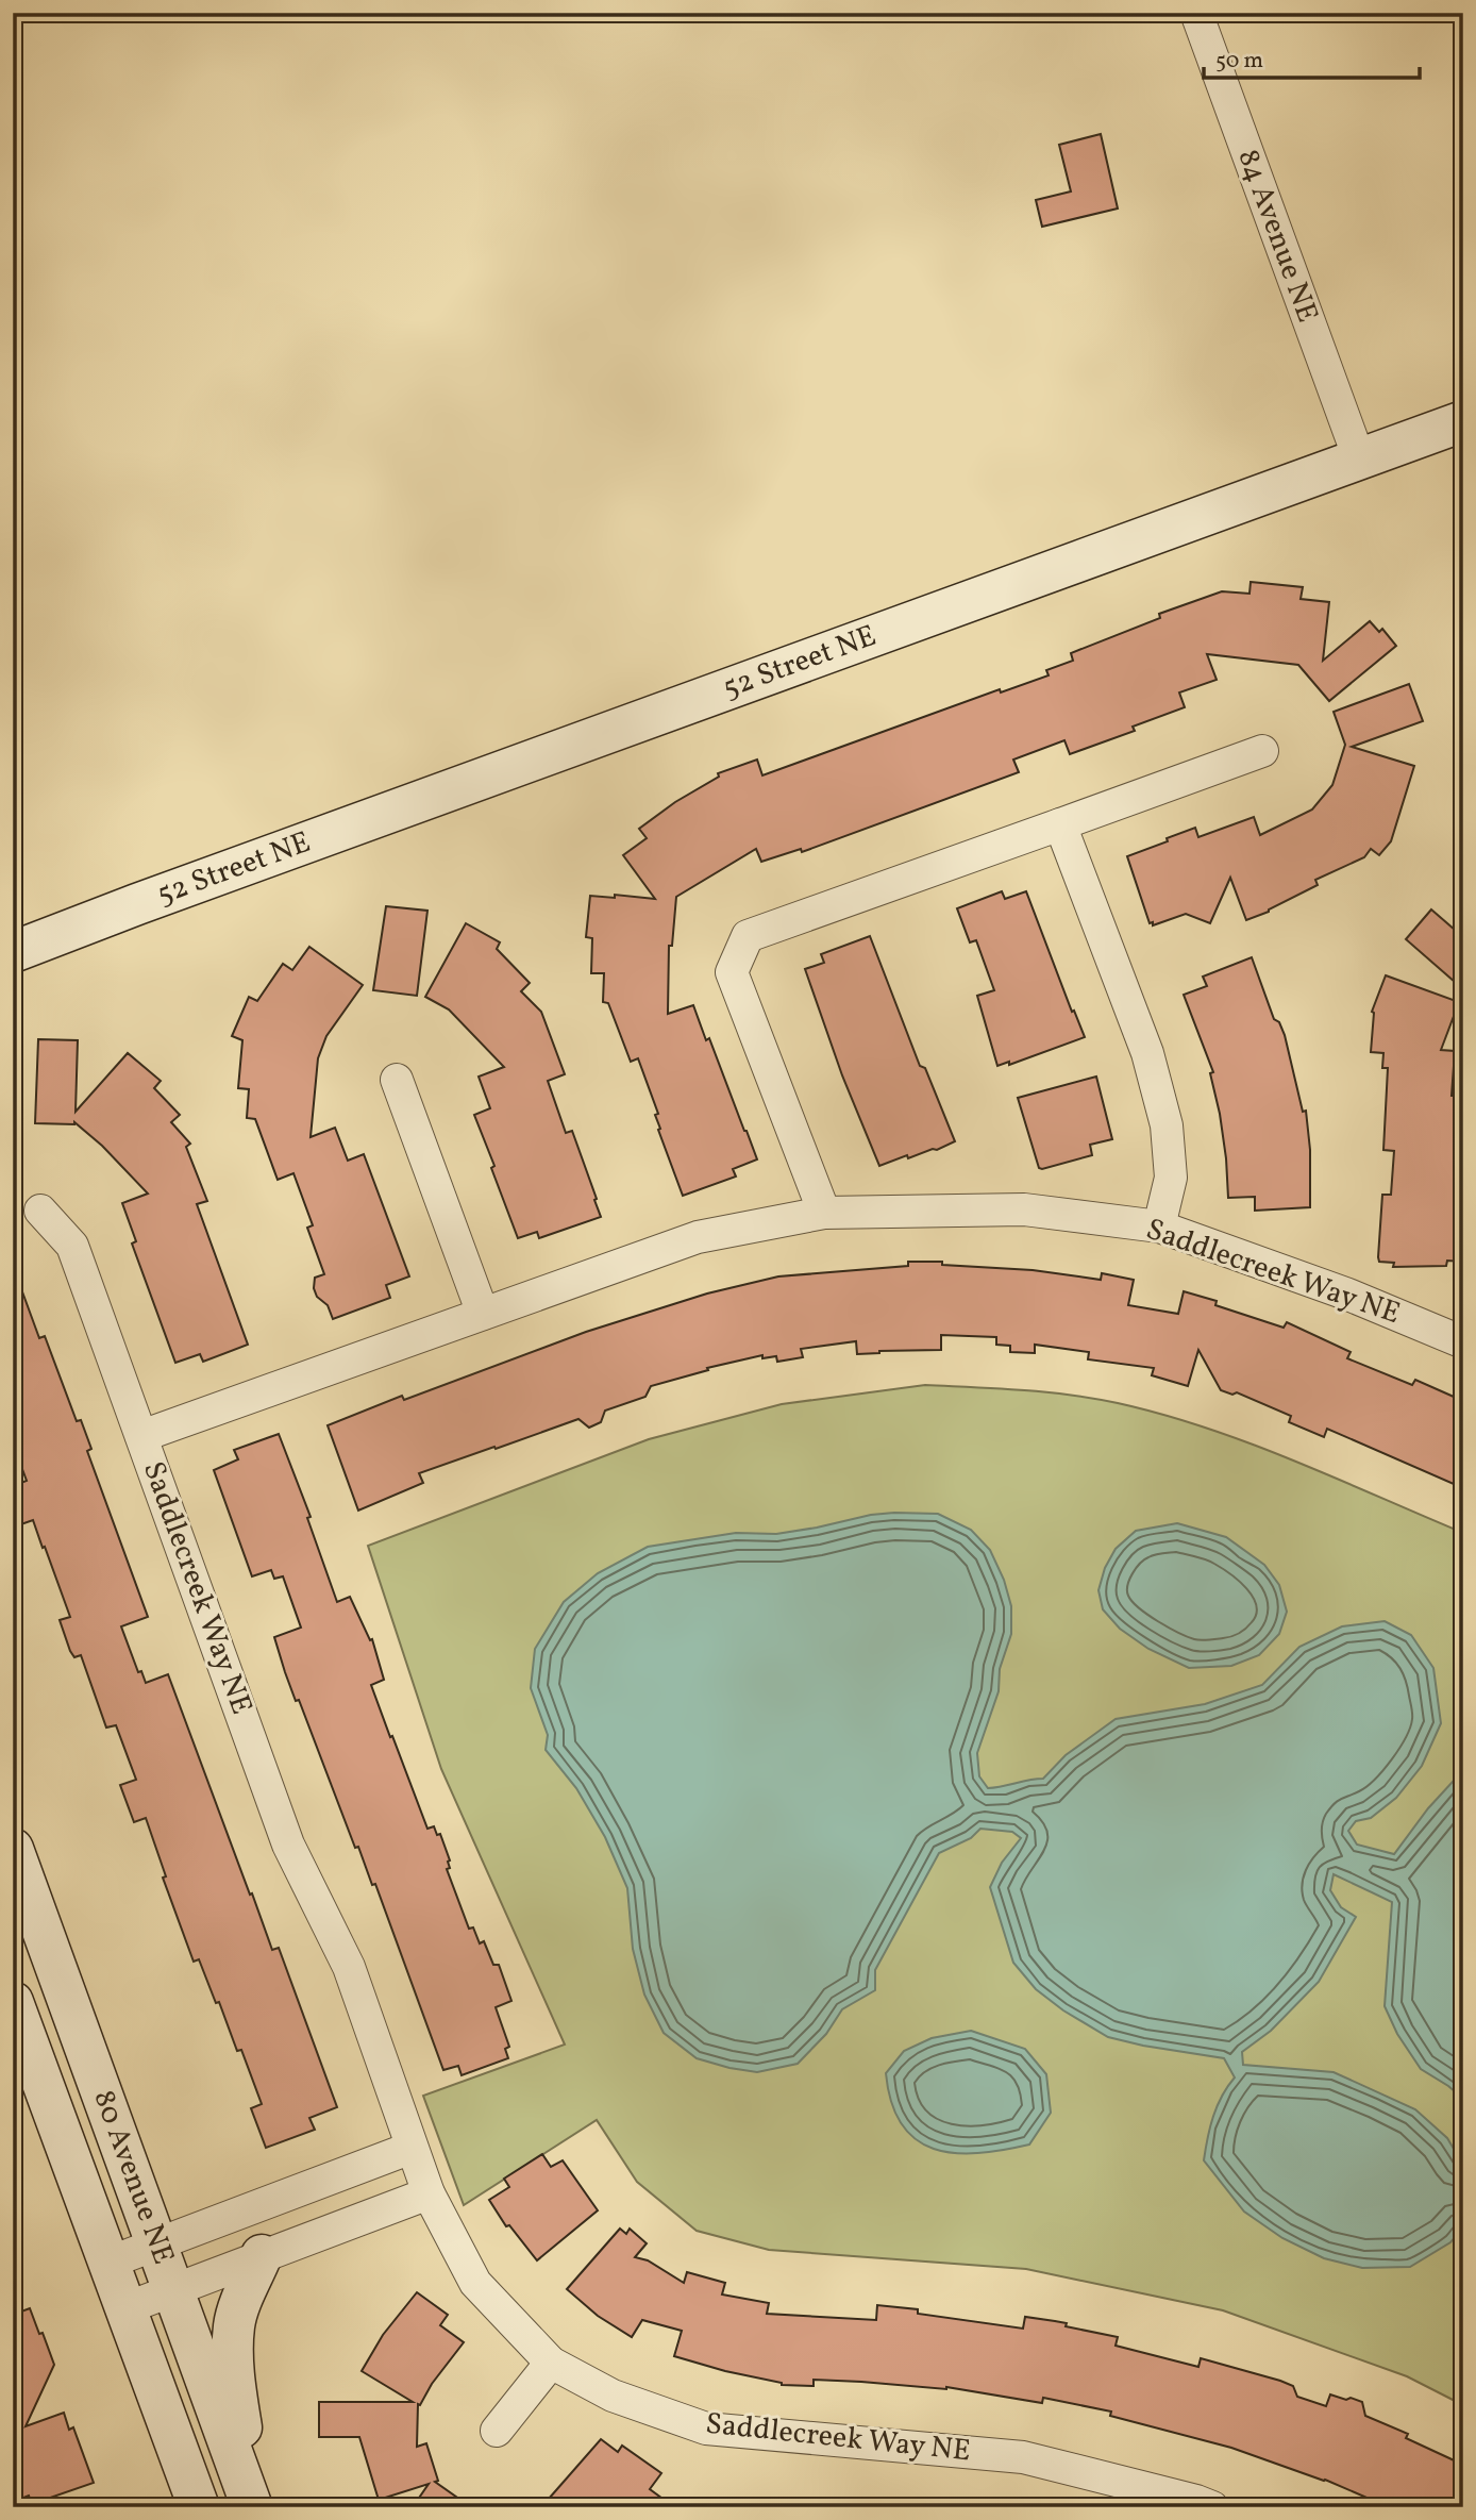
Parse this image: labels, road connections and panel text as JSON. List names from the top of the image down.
{
  "streets": {
    "street": [
      "84 Avenue NE",
      "52 Street NE",
      "Saddlecreek Way NE",
      "80 Avenue NE"
    ]
  },
  "crossings": [
    ["84 Avenue NE", "52 Street NE"]
  ],
  "scale_bar": "50 m"
}
